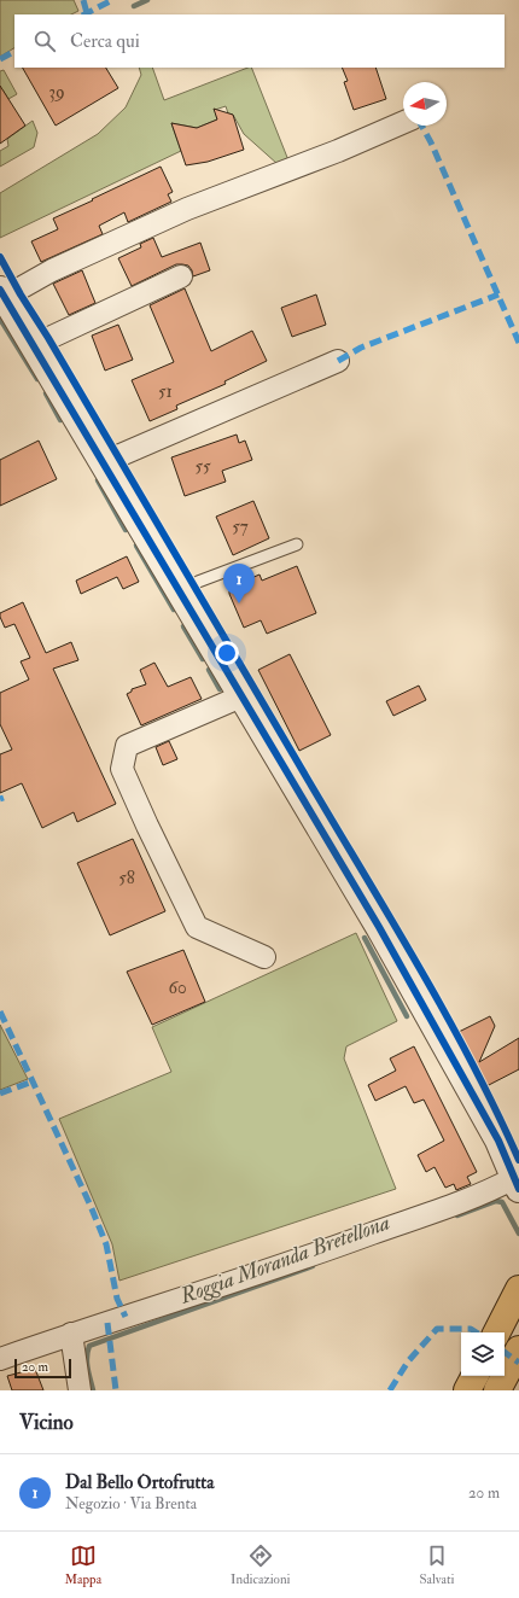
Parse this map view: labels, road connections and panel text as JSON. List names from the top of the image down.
{
  "water": ["Roggia Moranda Bretellona"],
  "house_numbers": [
    "39",
    "51",
    "55",
    "57",
    "58",
    "60"
  ],
  "scale_bar": "20 m",
  "north": "left",
  "page": {
    "search": "Cerca qui",
    "pins": "1",
    "scale": "20 m",
    "heading": "Vicino",
    "list": [
      {
        "mark": "1",
        "name": "Dal Bello Ortofrutta",
        "note": "Negozio · Via Brenta",
        "value": "20 m"
      }
    ],
    "nav": ["Mappa", "Indicazioni", "Salvati"]
  }
}
